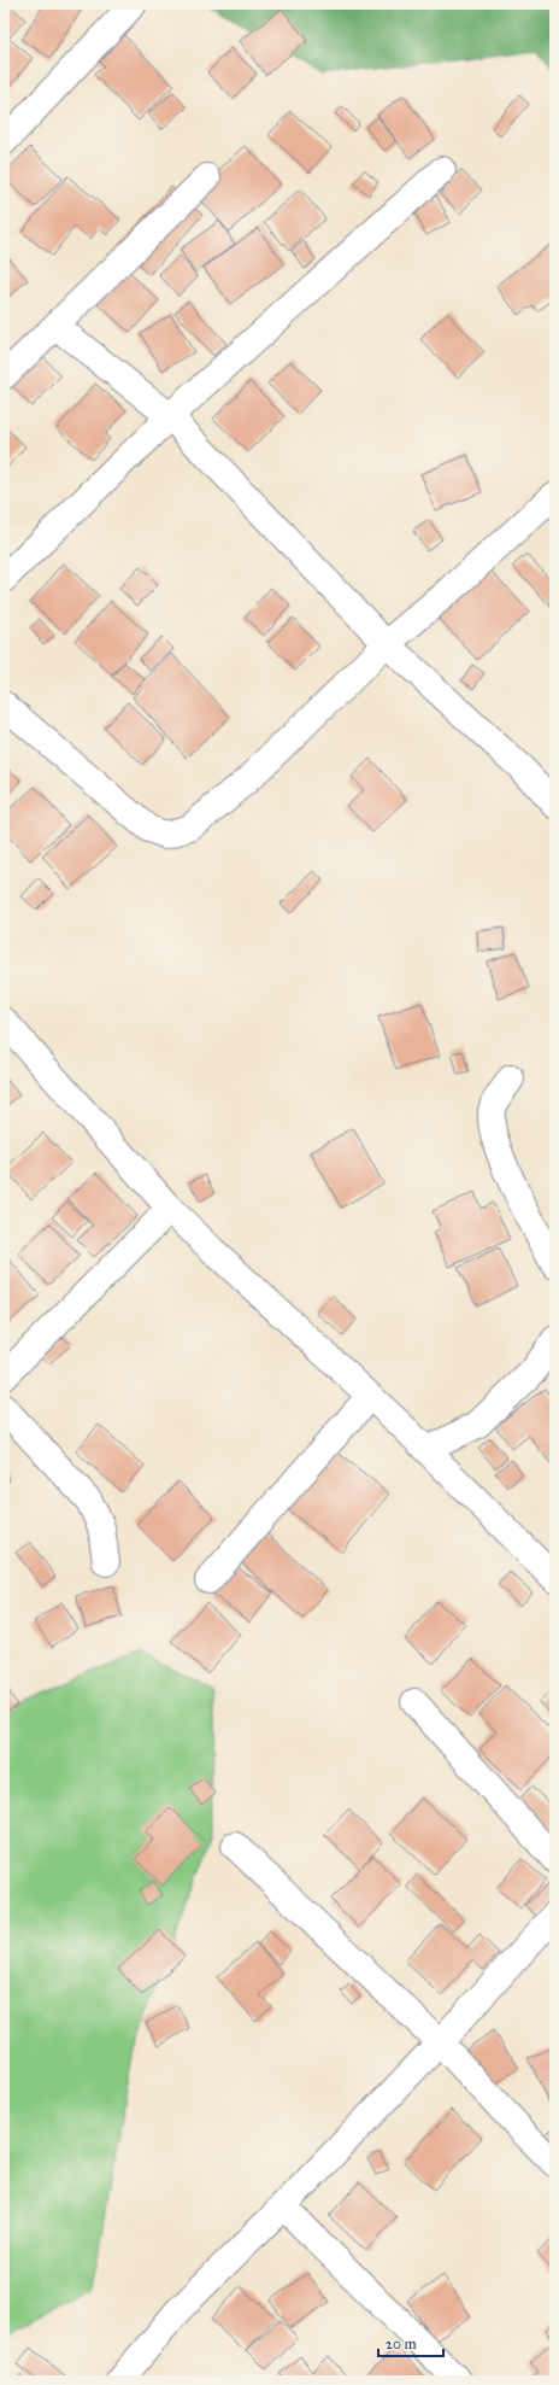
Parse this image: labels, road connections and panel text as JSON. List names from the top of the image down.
{
  "scale_bar": "20 m"
}
